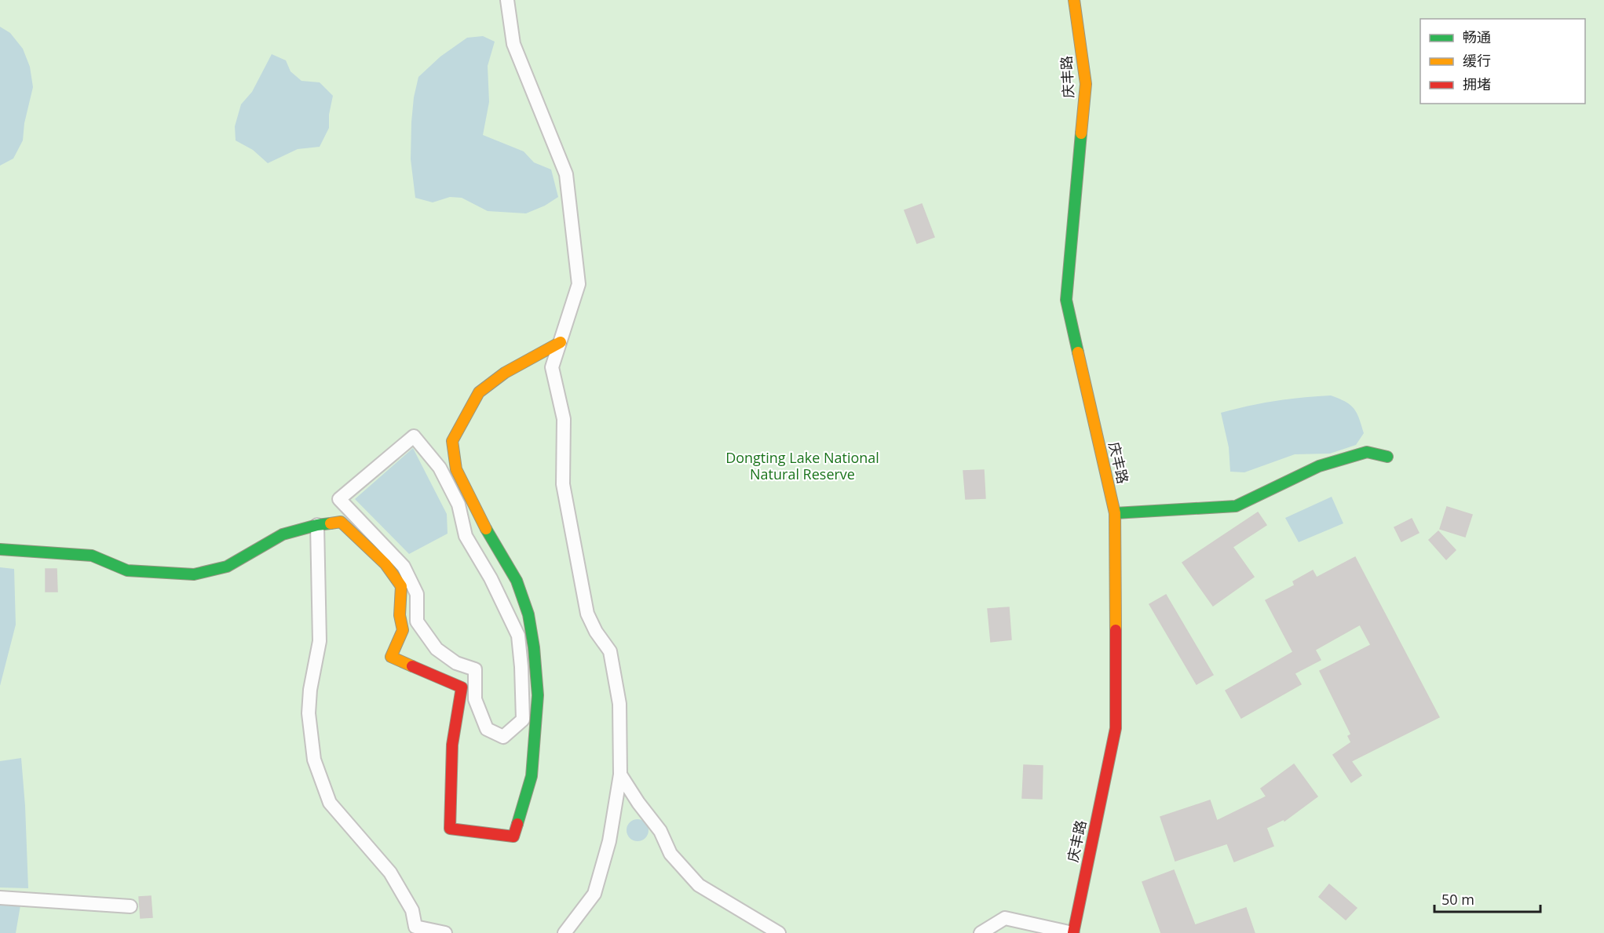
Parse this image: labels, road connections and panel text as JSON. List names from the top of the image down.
{
  "streets": {
    "street": ["庆丰路"]
  },
  "parks": ["Dongting Lake National Natural Reserve"],
  "legend": ["畅通", "缓行", "拥堵"],
  "scale_bar": "50 m"
}
